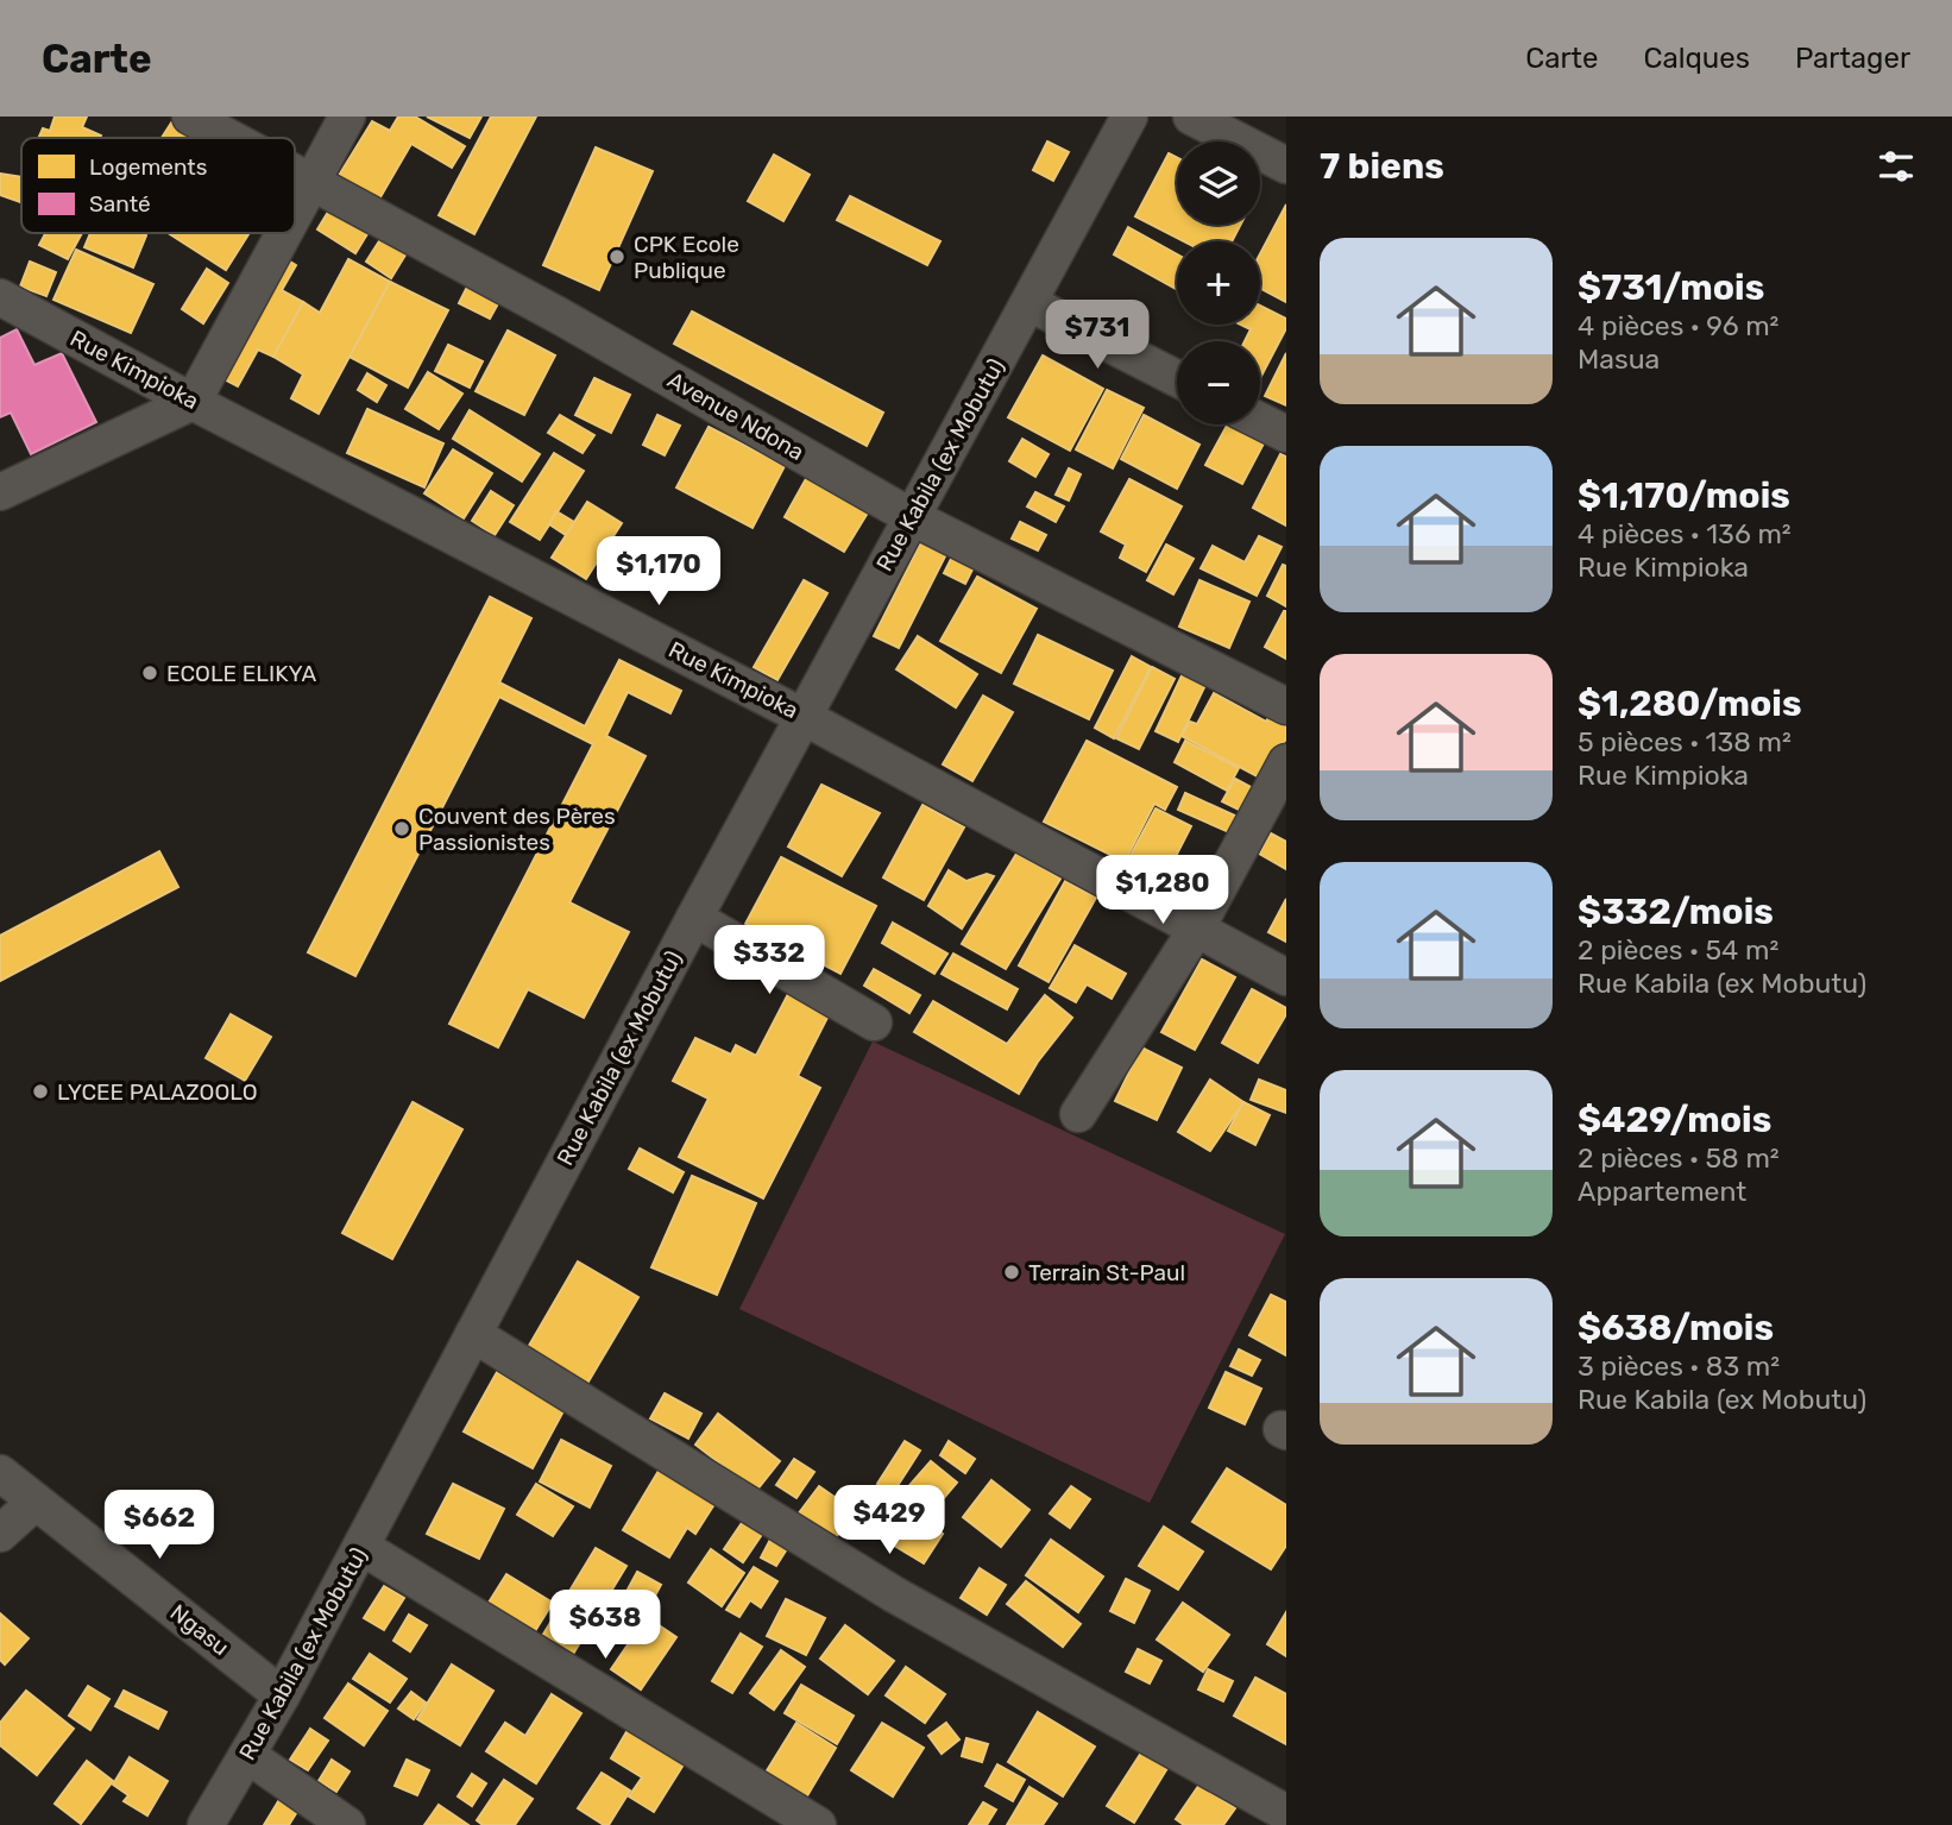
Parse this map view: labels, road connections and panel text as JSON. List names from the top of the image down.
{
  "streets": {
    "street": [
      "Rue Kimpioka",
      "Avenue Ndona",
      "Rue Kabila (ex Mobutu)",
      "Ngasu"
    ]
  },
  "crossings": [
    ["Rue Kimpioka", "Rue Kabila (ex Mobutu)"],
    ["Avenue Ndona", "Rue Kabila (ex Mobutu)"],
    ["Rue Kabila (ex Mobutu)", "Ngasu"]
  ],
  "places": [
    "CPK Ecole Publique",
    "ECOLE ELIKYA",
    "Couvent des Pères Passionistes",
    "LYCEE PALAZOOLO",
    "Terrain St-Paul"
  ],
  "legend": ["Logements", "Santé"],
  "page": {
    "header": "Carte",
    "nav": ["Carte", "Calques", "Partager"],
    "heading": "7 biens",
    "map_buttons": ["+", "−"],
    "list": [
      {
        "name": "$731/mois",
        "note": "4 pièces · 96 m² · Masua"
      },
      {
        "name": "$1,170/mois",
        "note": "4 pièces · 136 m² · Rue Kimpioka"
      },
      {
        "name": "$1,280/mois",
        "note": "5 pièces · 138 m² · Rue Kimpioka"
      },
      {
        "name": "$332/mois",
        "note": "2 pièces · 54 m² · Rue Kabila (ex Mobutu)"
      },
      {
        "name": "$429/mois",
        "note": "2 pièces · 58 m² · Appartement"
      },
      {
        "name": "$638/mois",
        "note": "3 pièces · 83 m² · Rue Kabila (ex Mobutu)"
      }
    ],
    "price": [
      "$731",
      "$1,170",
      "$1,280",
      "$332",
      "$429",
      "$662",
      "$638"
    ]
  }
}
